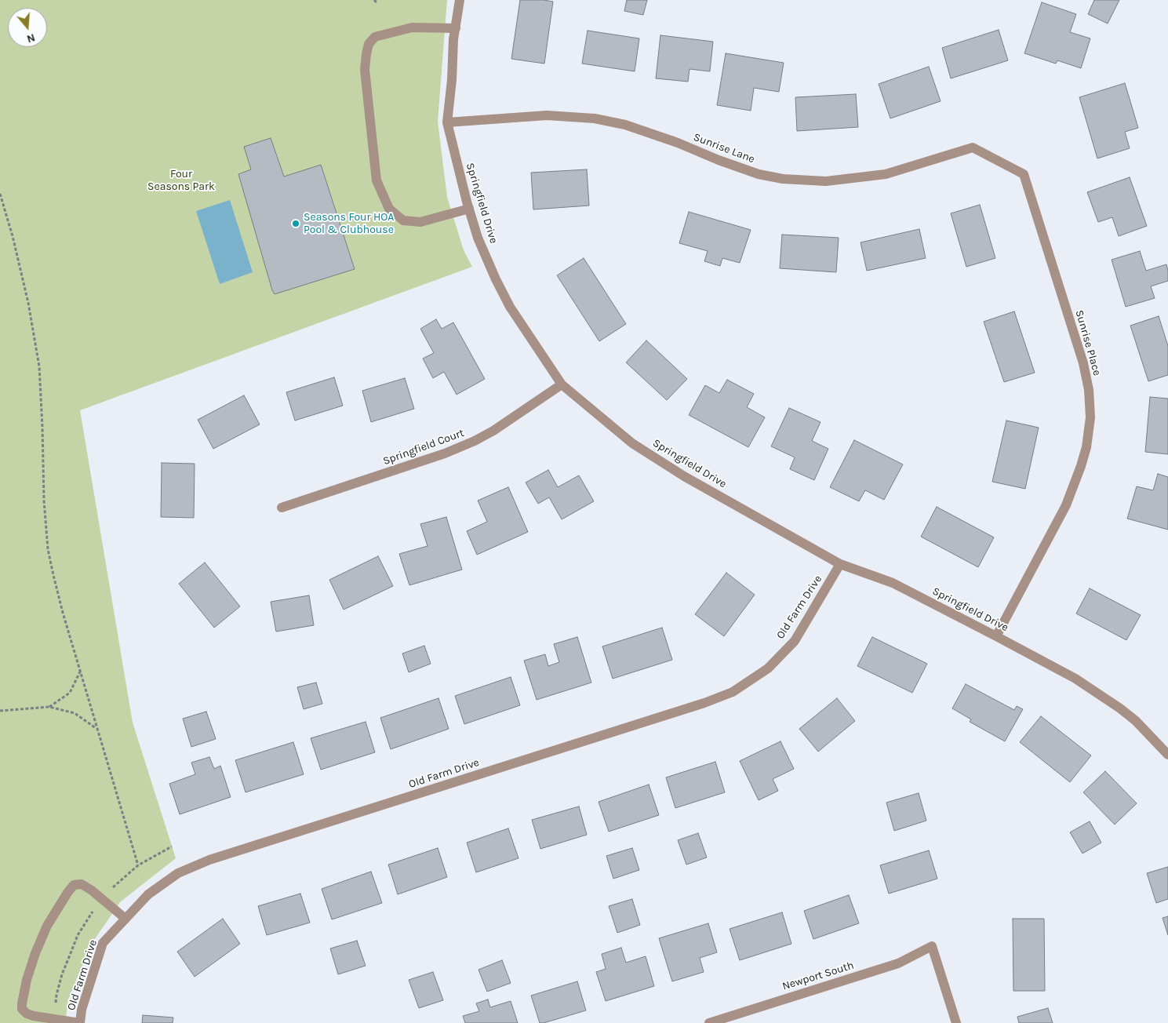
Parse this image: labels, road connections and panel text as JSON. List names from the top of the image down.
{
  "streets": {
    "street": [
      "Sunrise Lane",
      "Springfield Drive",
      "Sunrise Place",
      "Springfield Court",
      "Old Farm Drive",
      "Newport South"
    ]
  },
  "crossings": [
    ["Sunrise Lane", "Springfield Drive"],
    ["Sunrise Lane", "Sunrise Place"],
    ["Springfield Drive", "Sunrise Place"],
    ["Springfield Drive", "Springfield Court"],
    ["Springfield Drive", "Old Farm Drive"]
  ],
  "parks": ["Four Seasons Park"],
  "places": ["Seasons Four HOA Pool & Clubhouse"],
  "north": "bottom"
}
